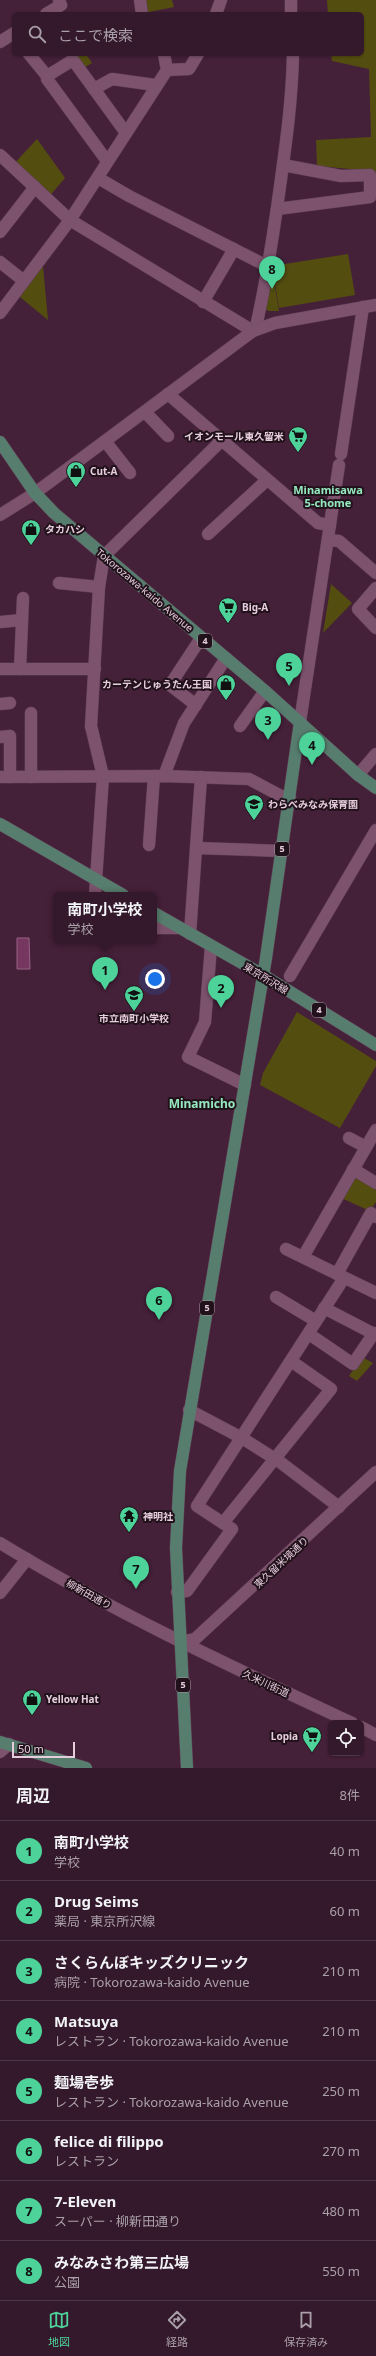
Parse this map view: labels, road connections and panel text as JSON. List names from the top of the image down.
{
  "streets": {
    "main road": [
      "Tokorozawa-kaido Avenue",
      "4",
      "5",
      "東京所沢線"
    ],
    "street": ["東久留米境通り", "柳新田通り", "久米川街道"]
  },
  "crossings": [
    ["Tokorozawa-kaido Avenue", "5"],
    ["5", "東京所沢線"],
    ["5", "東久留米境通り"],
    ["5", "柳新田通り"],
    ["5", "久米川街道"],
    ["東久留米境通り", "柳新田通り"],
    ["東久留米境通り", "久米川街道"],
    ["柳新田通り", "久米川街道"]
  ],
  "districts": ["Minamisawa 5-chome", "Minamicho"],
  "places": {
    "supermarket": ["イオンモール東久留米", "Big-A", "Lopia"],
    "shop": [
      "Cut-A",
      "タカハシ",
      "カーテンじゅうたん王国",
      "Yellow Hat"
    ],
    "school or university": ["わらべみなみ保育園", "市立南町小学校"],
    "temple": ["神明社"]
  },
  "scale_bar": "50 m",
  "page": {
    "search": "ここで検索",
    "pins": [
      "8",
      "5",
      "3",
      "4",
      "1",
      "2",
      "6",
      "7"
    ],
    "popup": ["南町小学校", "学校"],
    "scale": "50 m",
    "heading": ["周辺", "8件"],
    "list": [
      {
        "mark": "1",
        "name": "南町小学校",
        "note": "学校",
        "value": "40 m"
      },
      {
        "mark": "2",
        "name": "Drug Seims",
        "note": "薬局 · 東京所沢線",
        "value": "60 m"
      },
      {
        "mark": "3",
        "name": "さくらんぼキッズクリニック",
        "note": "病院 · Tokorozawa-kaido Avenue",
        "value": "210 m"
      },
      {
        "mark": "4",
        "name": "Matsuya",
        "note": "レストラン · Tokorozawa-kaido Avenue",
        "value": "210 m"
      },
      {
        "mark": "5",
        "name": "麺場壱歩",
        "note": "レストラン · Tokorozawa-kaido Avenue",
        "value": "250 m"
      },
      {
        "mark": "6",
        "name": "felice di filippo",
        "note": "レストラン",
        "value": "270 m"
      },
      {
        "mark": "7",
        "name": "7-Eleven",
        "note": "スーパー · 柳新田通り",
        "value": "480 m"
      },
      {
        "mark": "8",
        "name": "みなみさわ第三広場",
        "note": "公園",
        "value": "550 m"
      }
    ],
    "nav": ["地図", "経路", "保存済み"]
  }
}
